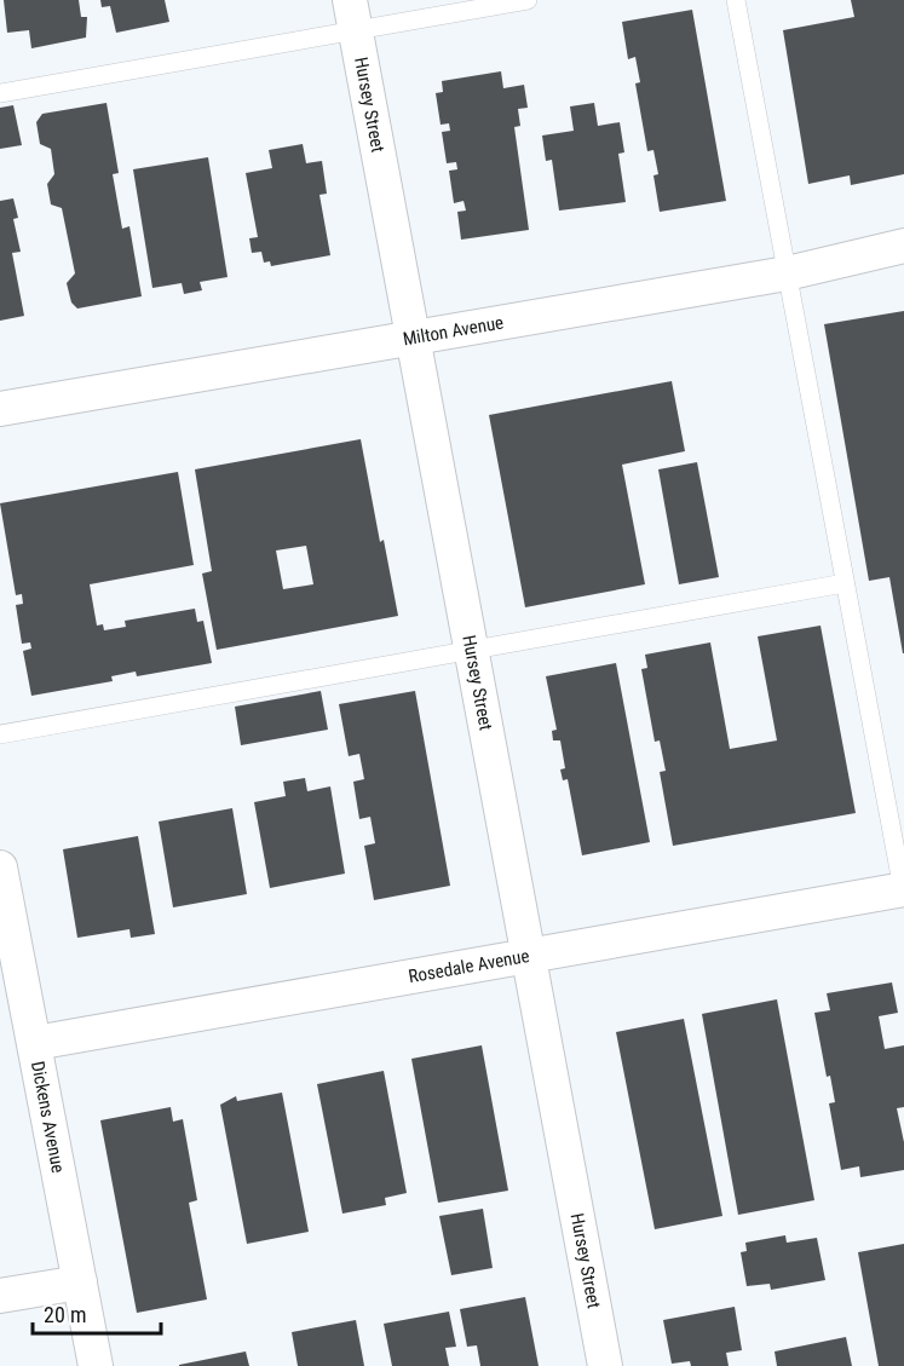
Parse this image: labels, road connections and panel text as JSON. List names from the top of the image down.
{
  "streets": {
    "street": [
      "Hursey Street",
      "Milton Avenue",
      "Rosedale Avenue",
      "Dickens Avenue"
    ]
  },
  "crossings": [
    ["Hursey Street", "Milton Avenue"],
    ["Hursey Street", "Rosedale Avenue"],
    ["Rosedale Avenue", "Dickens Avenue"]
  ],
  "scale_bar": "20 m"
}
